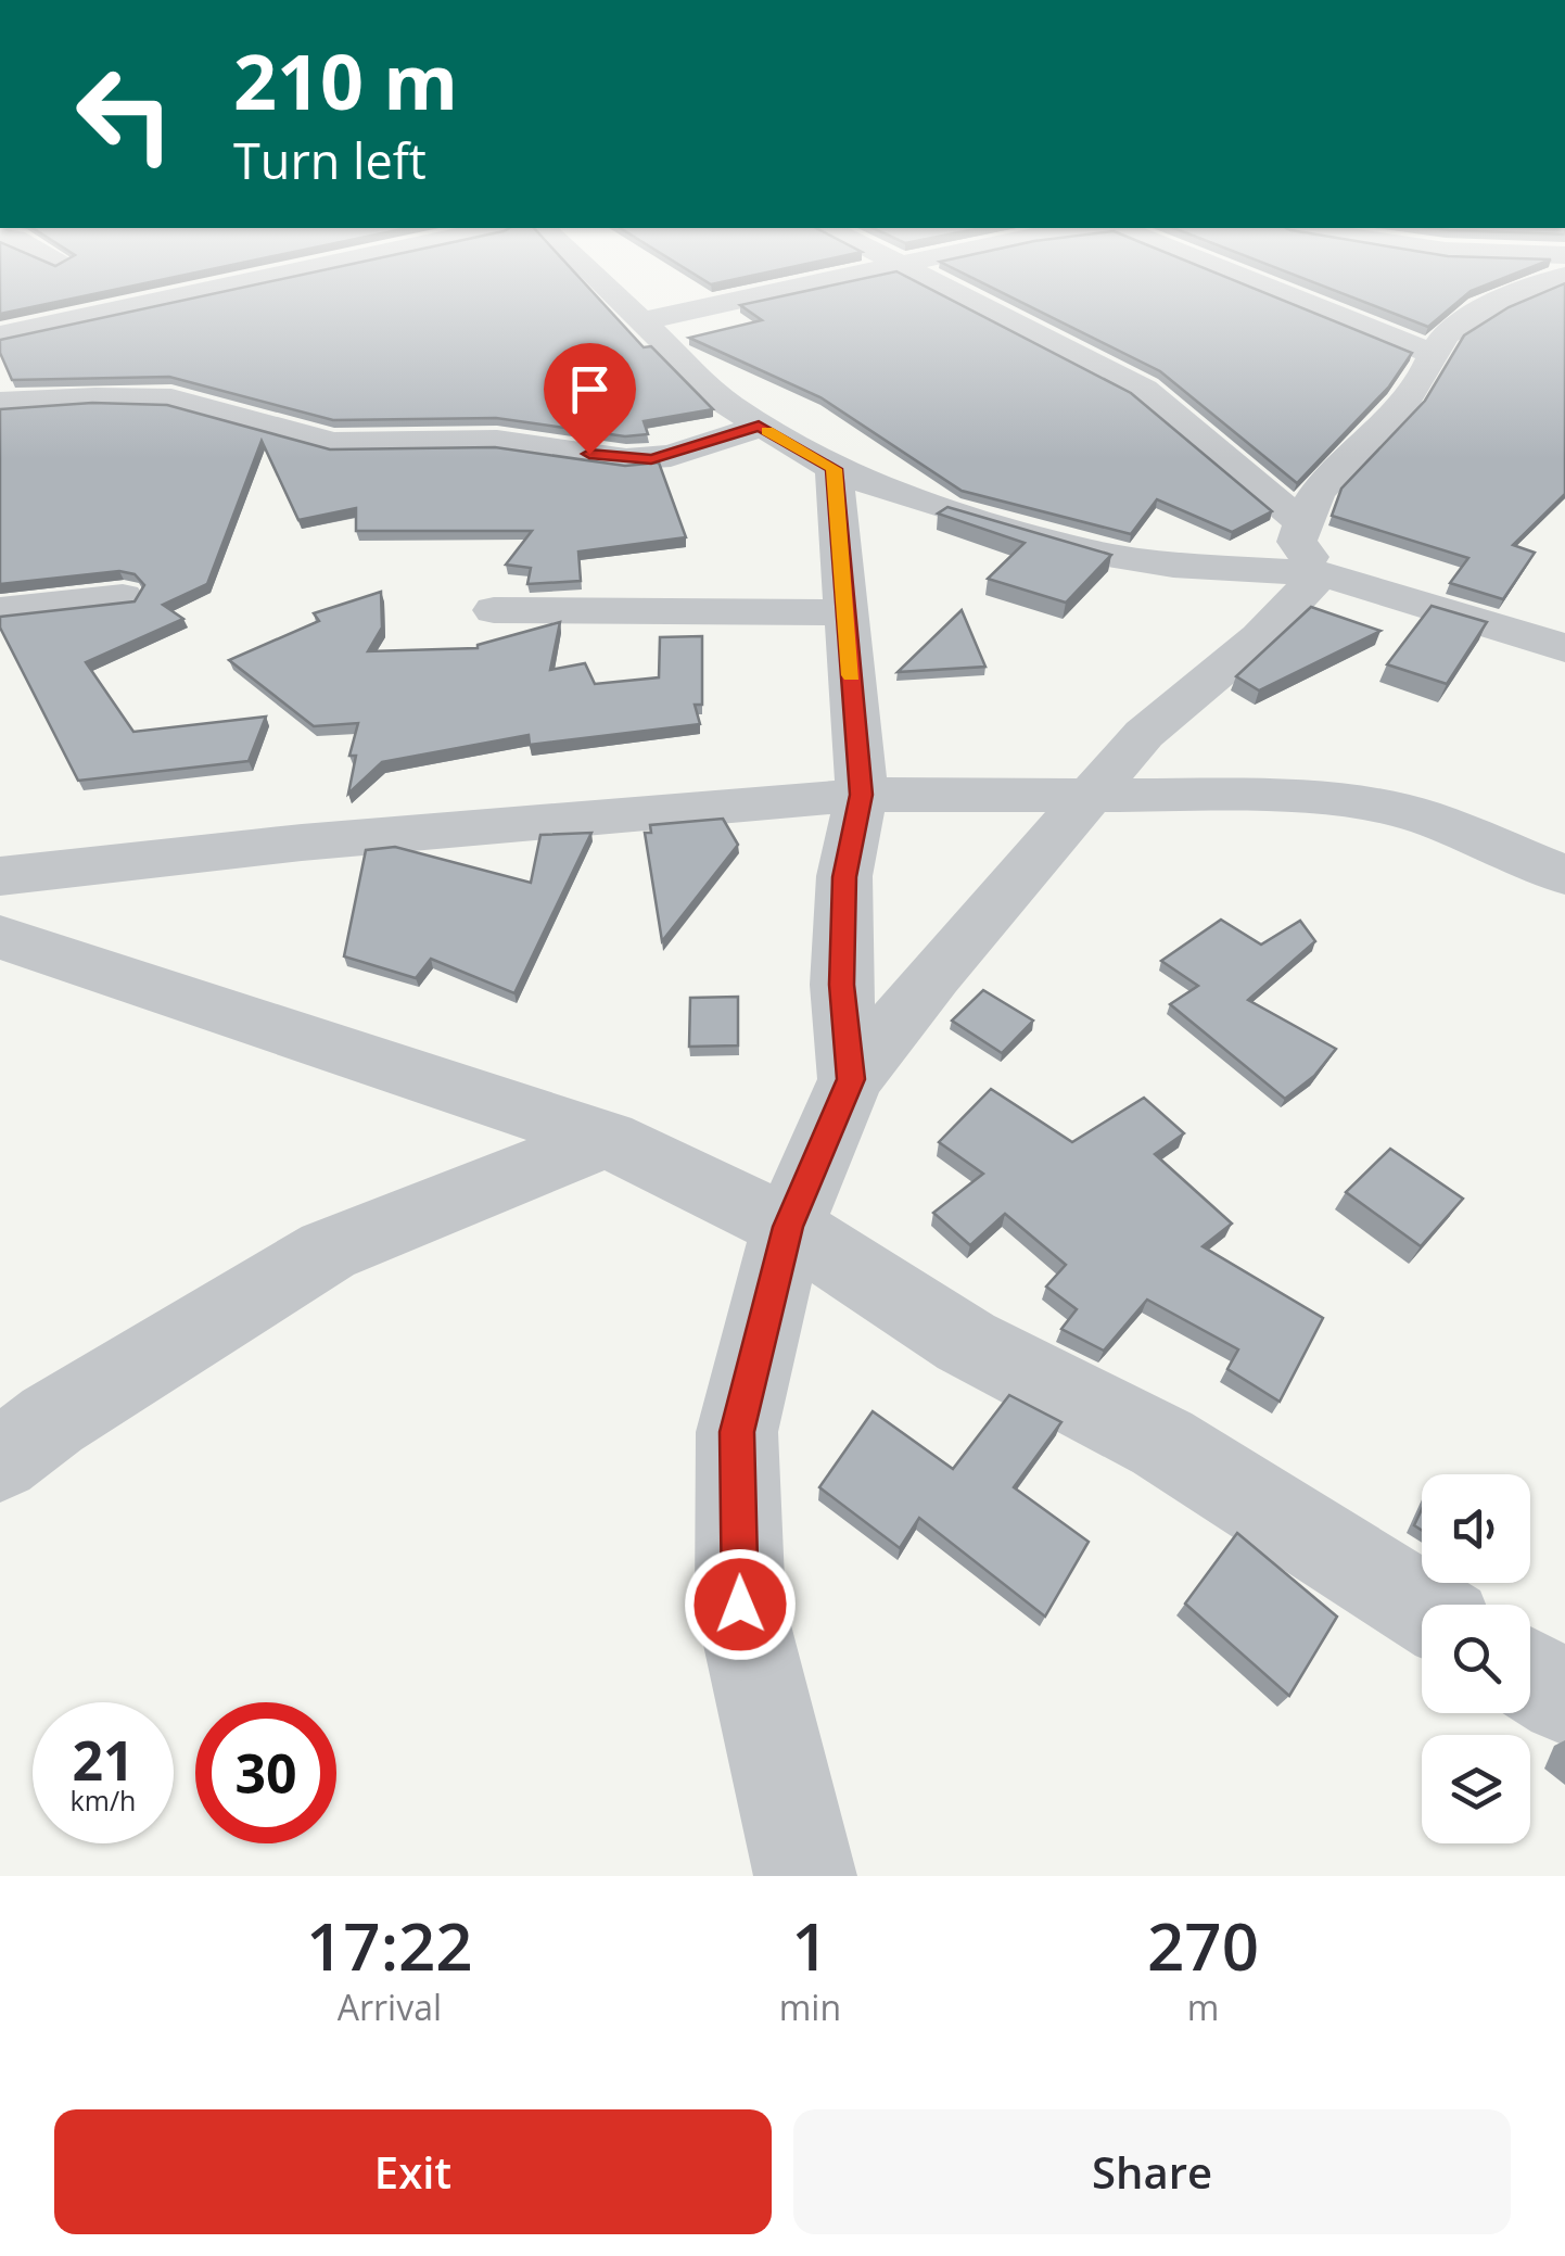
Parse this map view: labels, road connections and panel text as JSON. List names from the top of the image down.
{
  "page": {
    "turn": ["210 m", "Turn left"],
    "speed": "21 km/h",
    "limit": "30",
    "eta": [
      "17:22",
      "Arrival",
      "1",
      "min",
      "270",
      "m"
    ],
    "buttons": ["Exit", "Share"]
  }
}
